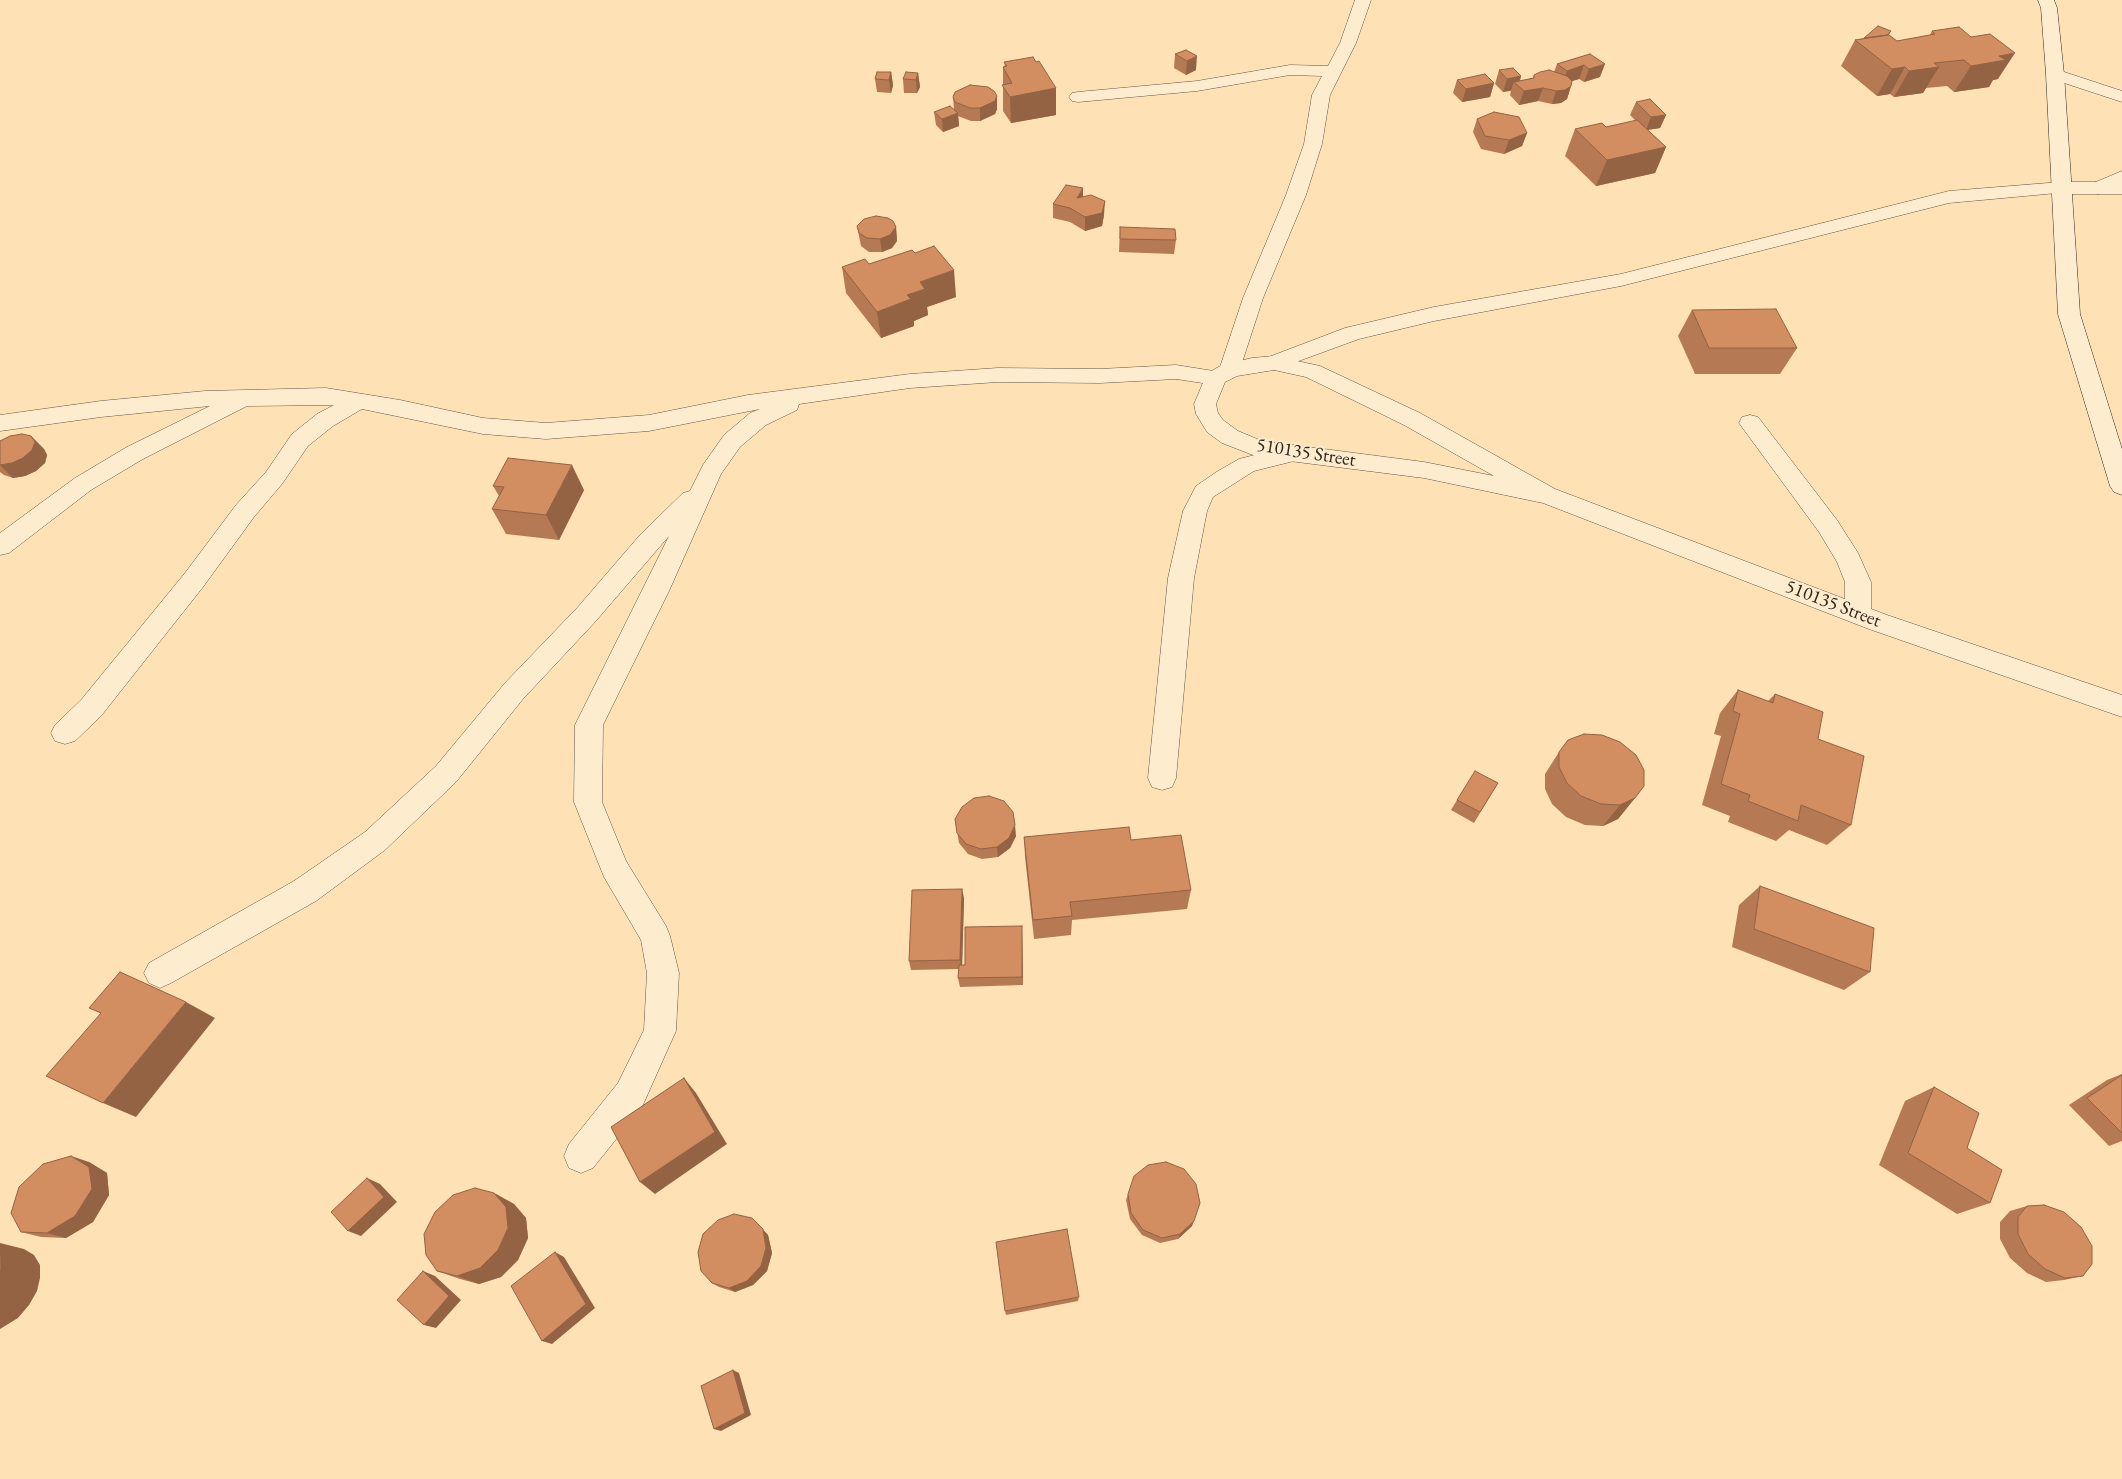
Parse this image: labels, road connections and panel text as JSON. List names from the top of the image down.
{
  "streets": {
    "street": ["510135 Street"]
  }
}
